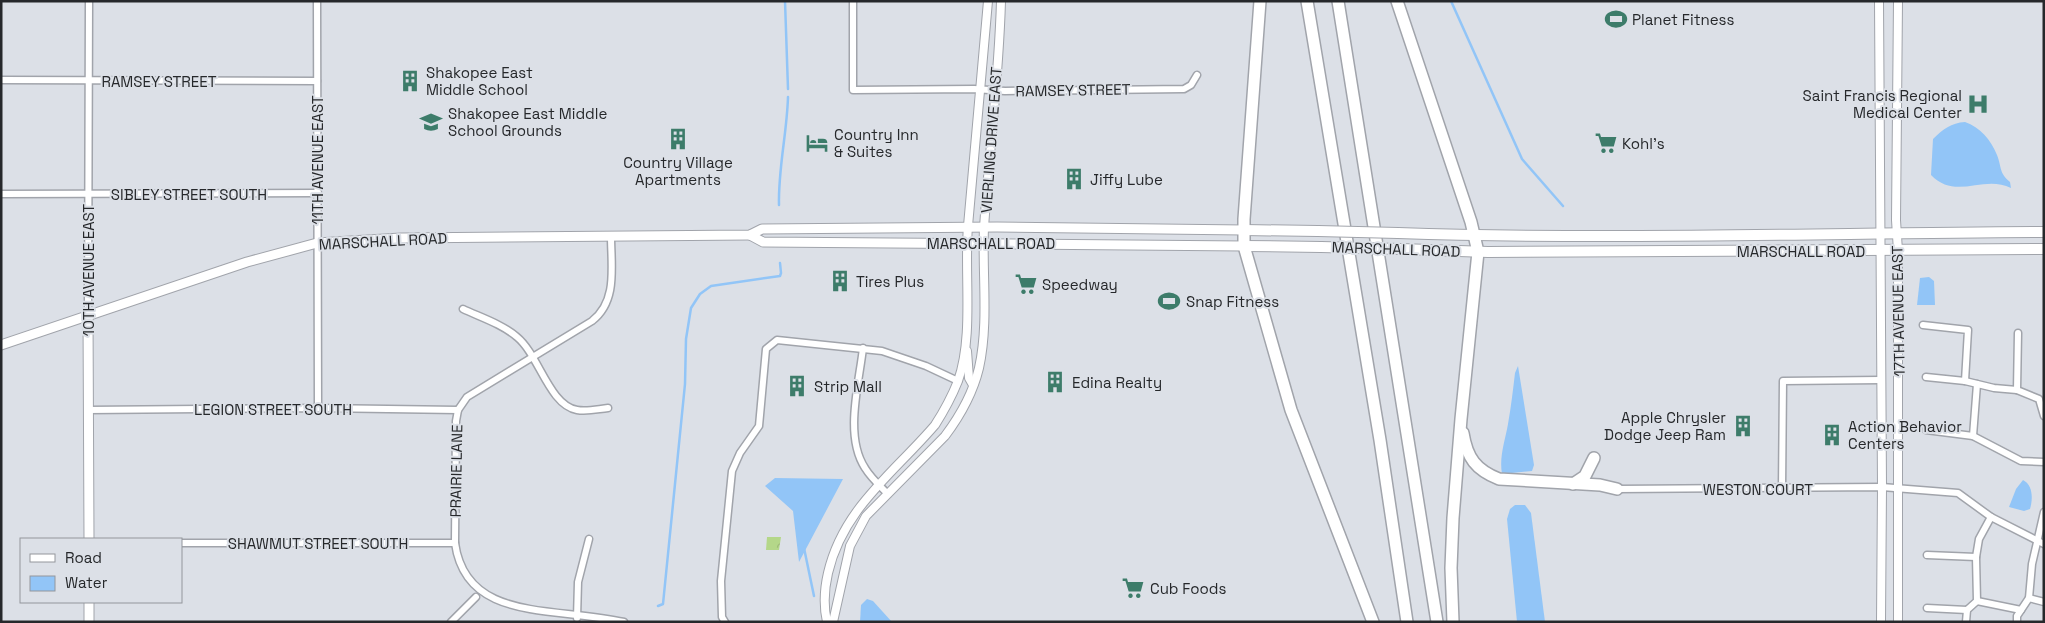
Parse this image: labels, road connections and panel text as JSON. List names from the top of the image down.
{
  "streets": {
    "highway": ["MARSCHALL ROAD"],
    "main road": ["10TH AVENUE EAST"],
    "street": [
      "RAMSEY STREET",
      "VIERLING DRIVE EAST",
      "11TH AVENUE EAST",
      "SIBLEY STREET SOUTH",
      "17TH AVENUE EAST",
      "LEGION STREET SOUTH",
      "PRAIRIE LANE",
      "WESTON COURT",
      "SHAWMUT STREET SOUTH"
    ]
  },
  "crossings": [
    ["RAMSEY STREET", "VIERLING DRIVE EAST"],
    ["RAMSEY STREET", "11TH AVENUE EAST"],
    ["RAMSEY STREET", "10TH AVENUE EAST"],
    ["VIERLING DRIVE EAST", "MARSCHALL ROAD"],
    ["11TH AVENUE EAST", "SIBLEY STREET SOUTH"],
    ["11TH AVENUE EAST", "MARSCHALL ROAD"],
    ["11TH AVENUE EAST", "LEGION STREET SOUTH"],
    ["SIBLEY STREET SOUTH", "10TH AVENUE EAST"],
    ["MARSCHALL ROAD", "10TH AVENUE EAST"],
    ["MARSCHALL ROAD", "17TH AVENUE EAST"],
    ["MARSCHALL ROAD", "PRAIRIE LANE"],
    ["10TH AVENUE EAST", "LEGION STREET SOUTH"],
    ["17TH AVENUE EAST", "WESTON COURT"],
    ["LEGION STREET SOUTH", "PRAIRIE LANE"],
    ["PRAIRIE LANE", "SHAWMUT STREET SOUTH"]
  ],
  "places": {
    "sports": ["Planet Fitness", "Snap Fitness"],
    "building": [
      "Shakopee East Middle School",
      "Country Village Apartments",
      "Jiffy Lube",
      "Tires Plus",
      "Edina Realty",
      "Strip Mall",
      "Apple Chrysler Dodge Jeep Ram",
      "Action Behavior Centers"
    ],
    "hospital": ["Saint Francis Regional Medical Center"],
    "school or university": ["Shakopee East Middle School Grounds"],
    "hotel": ["Country Inn & Suites"],
    "supermarket": ["Kohl's", "Speedway", "Cub Foods"]
  },
  "legend": ["Road", "Water"]
}
